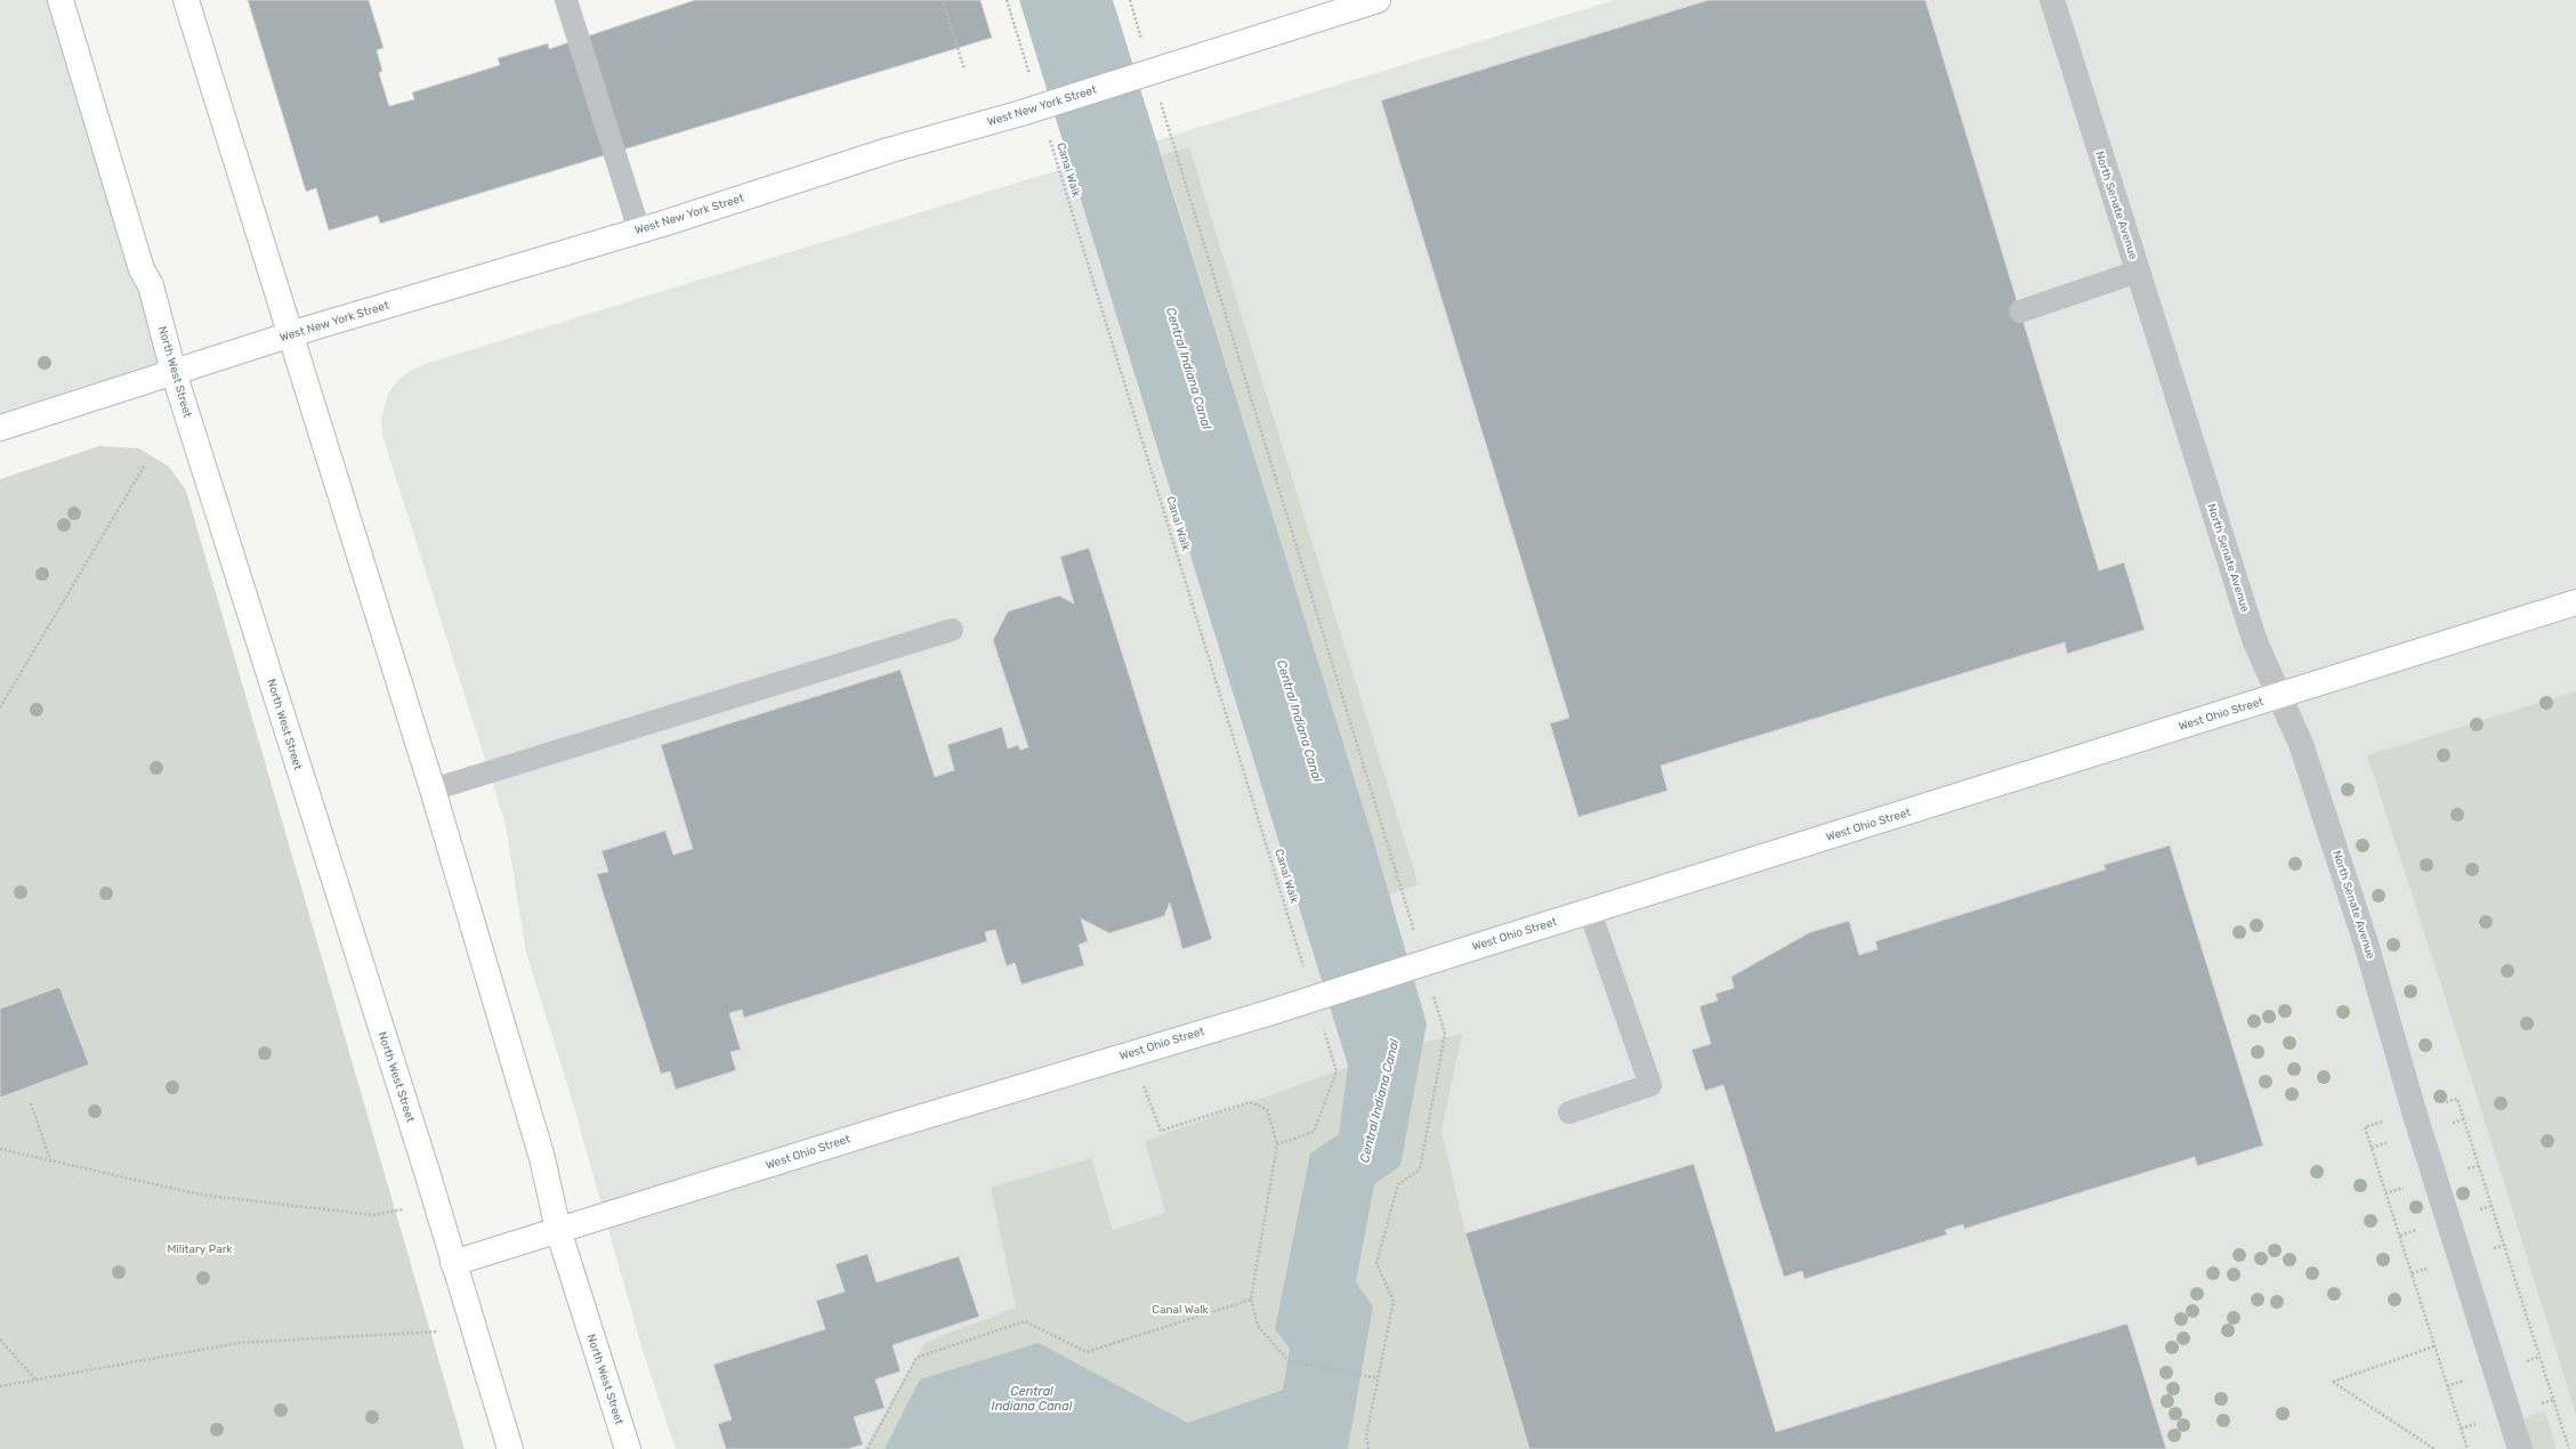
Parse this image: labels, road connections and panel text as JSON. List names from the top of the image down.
{
  "streets": {
    "main road": ["West New York Street", "North West Street", "West Ohio Street"],
    "street": ["North Senate Avenue"],
    "path": ["Canal Walk"]
  },
  "crossings": [
    ["West New York Street", "North West Street"],
    ["North Senate Avenue", "West Ohio Street"],
    ["North West Street", "West Ohio Street"]
  ],
  "water": ["Central Indiana Canal"],
  "parks": ["Military Park", "Canal Walk"]
}
